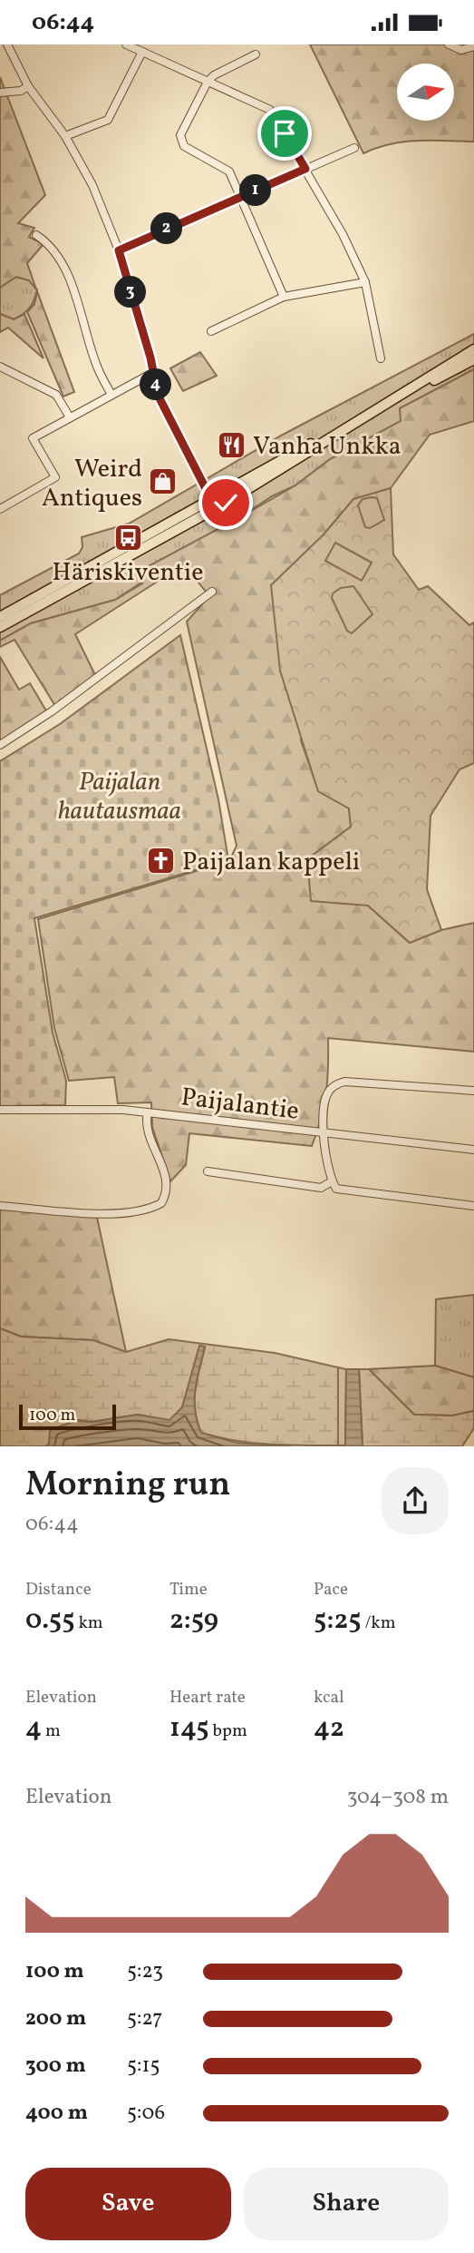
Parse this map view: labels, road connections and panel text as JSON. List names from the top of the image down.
{
  "streets": {
    "street": ["Paijalantie"]
  },
  "parks": ["Paijalan hautausmaa"],
  "places": {
    "restaurant": ["Vanha Unkka"],
    "shop": ["Weird Antiques"],
    "bus stop": ["Häriskiventie"],
    "church": ["Paijalan kappeli"]
  },
  "scale_bar": "100 m",
  "north": "right",
  "page": {
    "status": "06:44",
    "pins": [
      "1",
      "2",
      "3",
      "4"
    ],
    "scale": "100 m",
    "heading": ["Morning run", "06:44"],
    "stats": [
      ["Distance", "0.55 km"],
      ["Time", "2:59"],
      ["Pace", "5:25 /km"],
      ["Elevation", "4 m"],
      ["Heart rate", "145 bpm"],
      ["kcal", "42"]
    ],
    "chart": ["Elevation", "304–308 m"],
    "list": [
      {
        "name": "100 m",
        "note": "5:23"
      },
      {
        "name": "200 m",
        "note": "5:27"
      },
      {
        "name": "300 m",
        "note": "5:15"
      },
      {
        "name": "400 m",
        "note": "5:06"
      }
    ],
    "buttons": ["Save", "Share"]
  }
}
